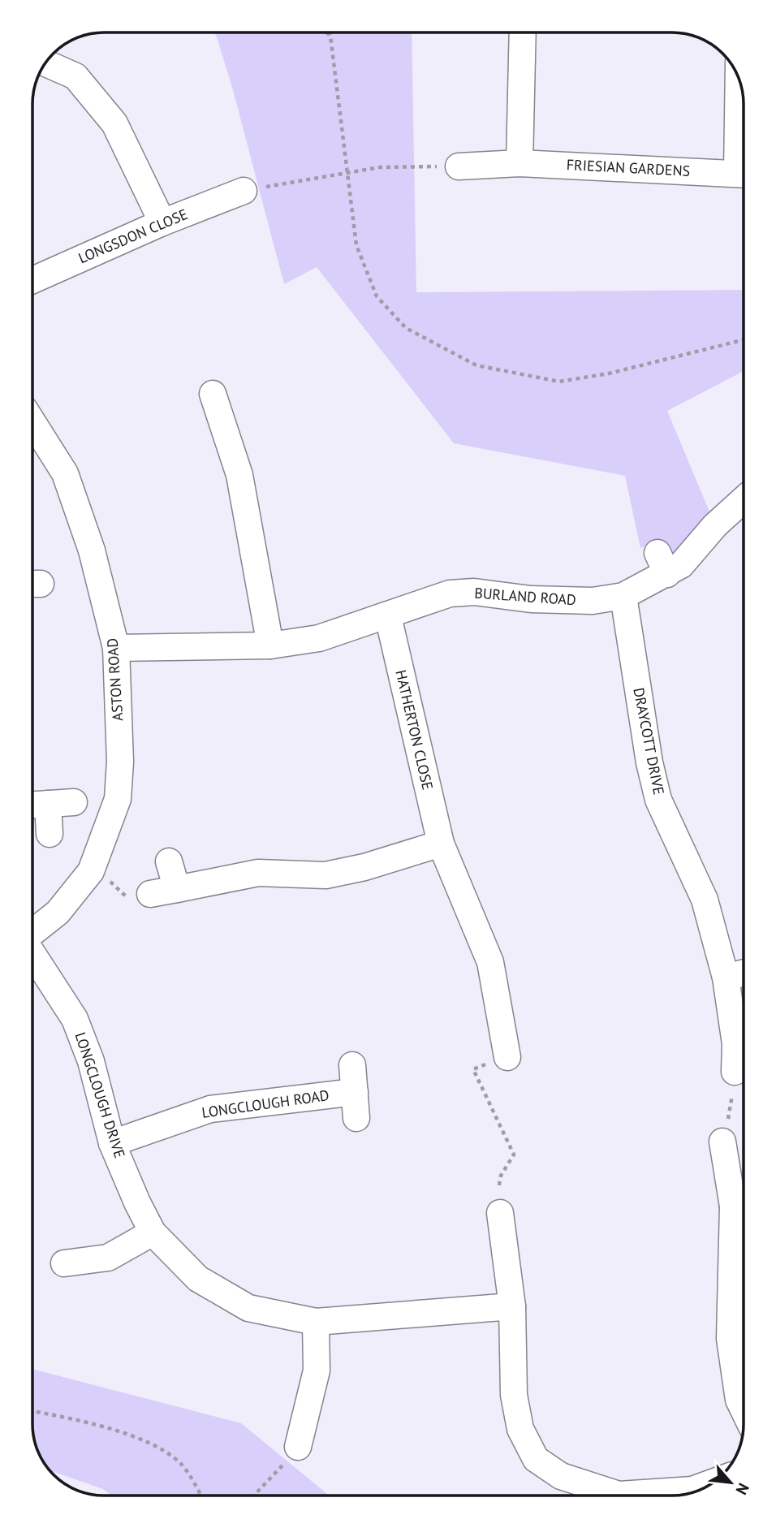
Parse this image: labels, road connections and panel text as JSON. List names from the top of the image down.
{
  "streets": {
    "street": [
      "FRIESIAN GARDENS",
      "LONGSDON CLOSE",
      "BURLAND ROAD",
      "ASTON ROAD",
      "HATHERTON CLOSE",
      "DRAYCOTT DRIVE",
      "LONGCLOUGH DRIVE",
      "LONGCLOUGH ROAD"
    ]
  },
  "crossings": [
    ["BURLAND ROAD", "ASTON ROAD"],
    ["BURLAND ROAD", "HATHERTON CLOSE"],
    ["BURLAND ROAD", "DRAYCOTT DRIVE"],
    ["LONGCLOUGH DRIVE", "LONGCLOUGH ROAD"]
  ],
  "north": "bottom right"
}
